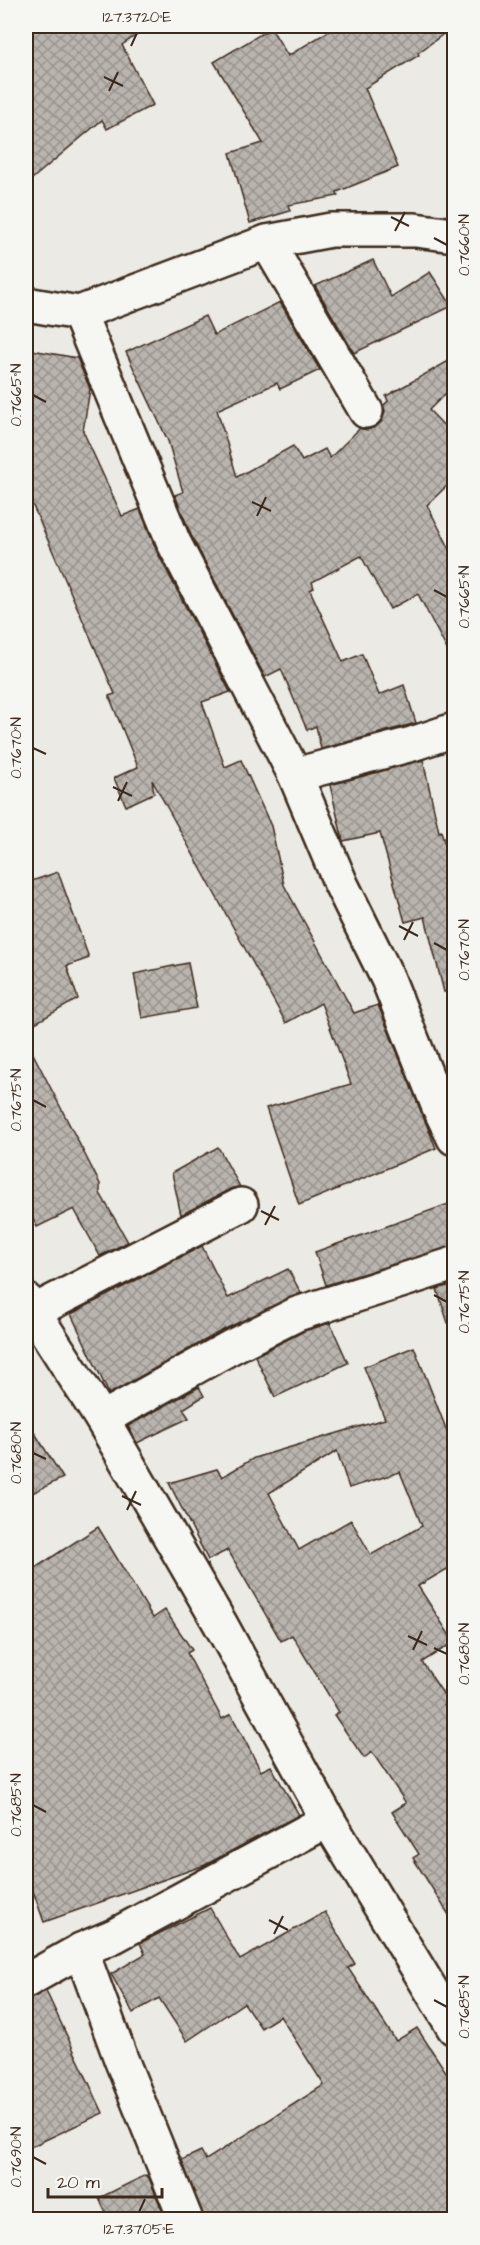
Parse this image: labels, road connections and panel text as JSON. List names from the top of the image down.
{
  "scale_bar": "20 m",
  "coordinates": [
    "127.3720°E",
    "0.7660°N",
    "0.7665°N",
    "0.7670°N",
    "0.7675°N",
    "0.7680°N",
    "0.7685°N",
    "0.7690°N",
    "127.3705°E"
  ]
}
